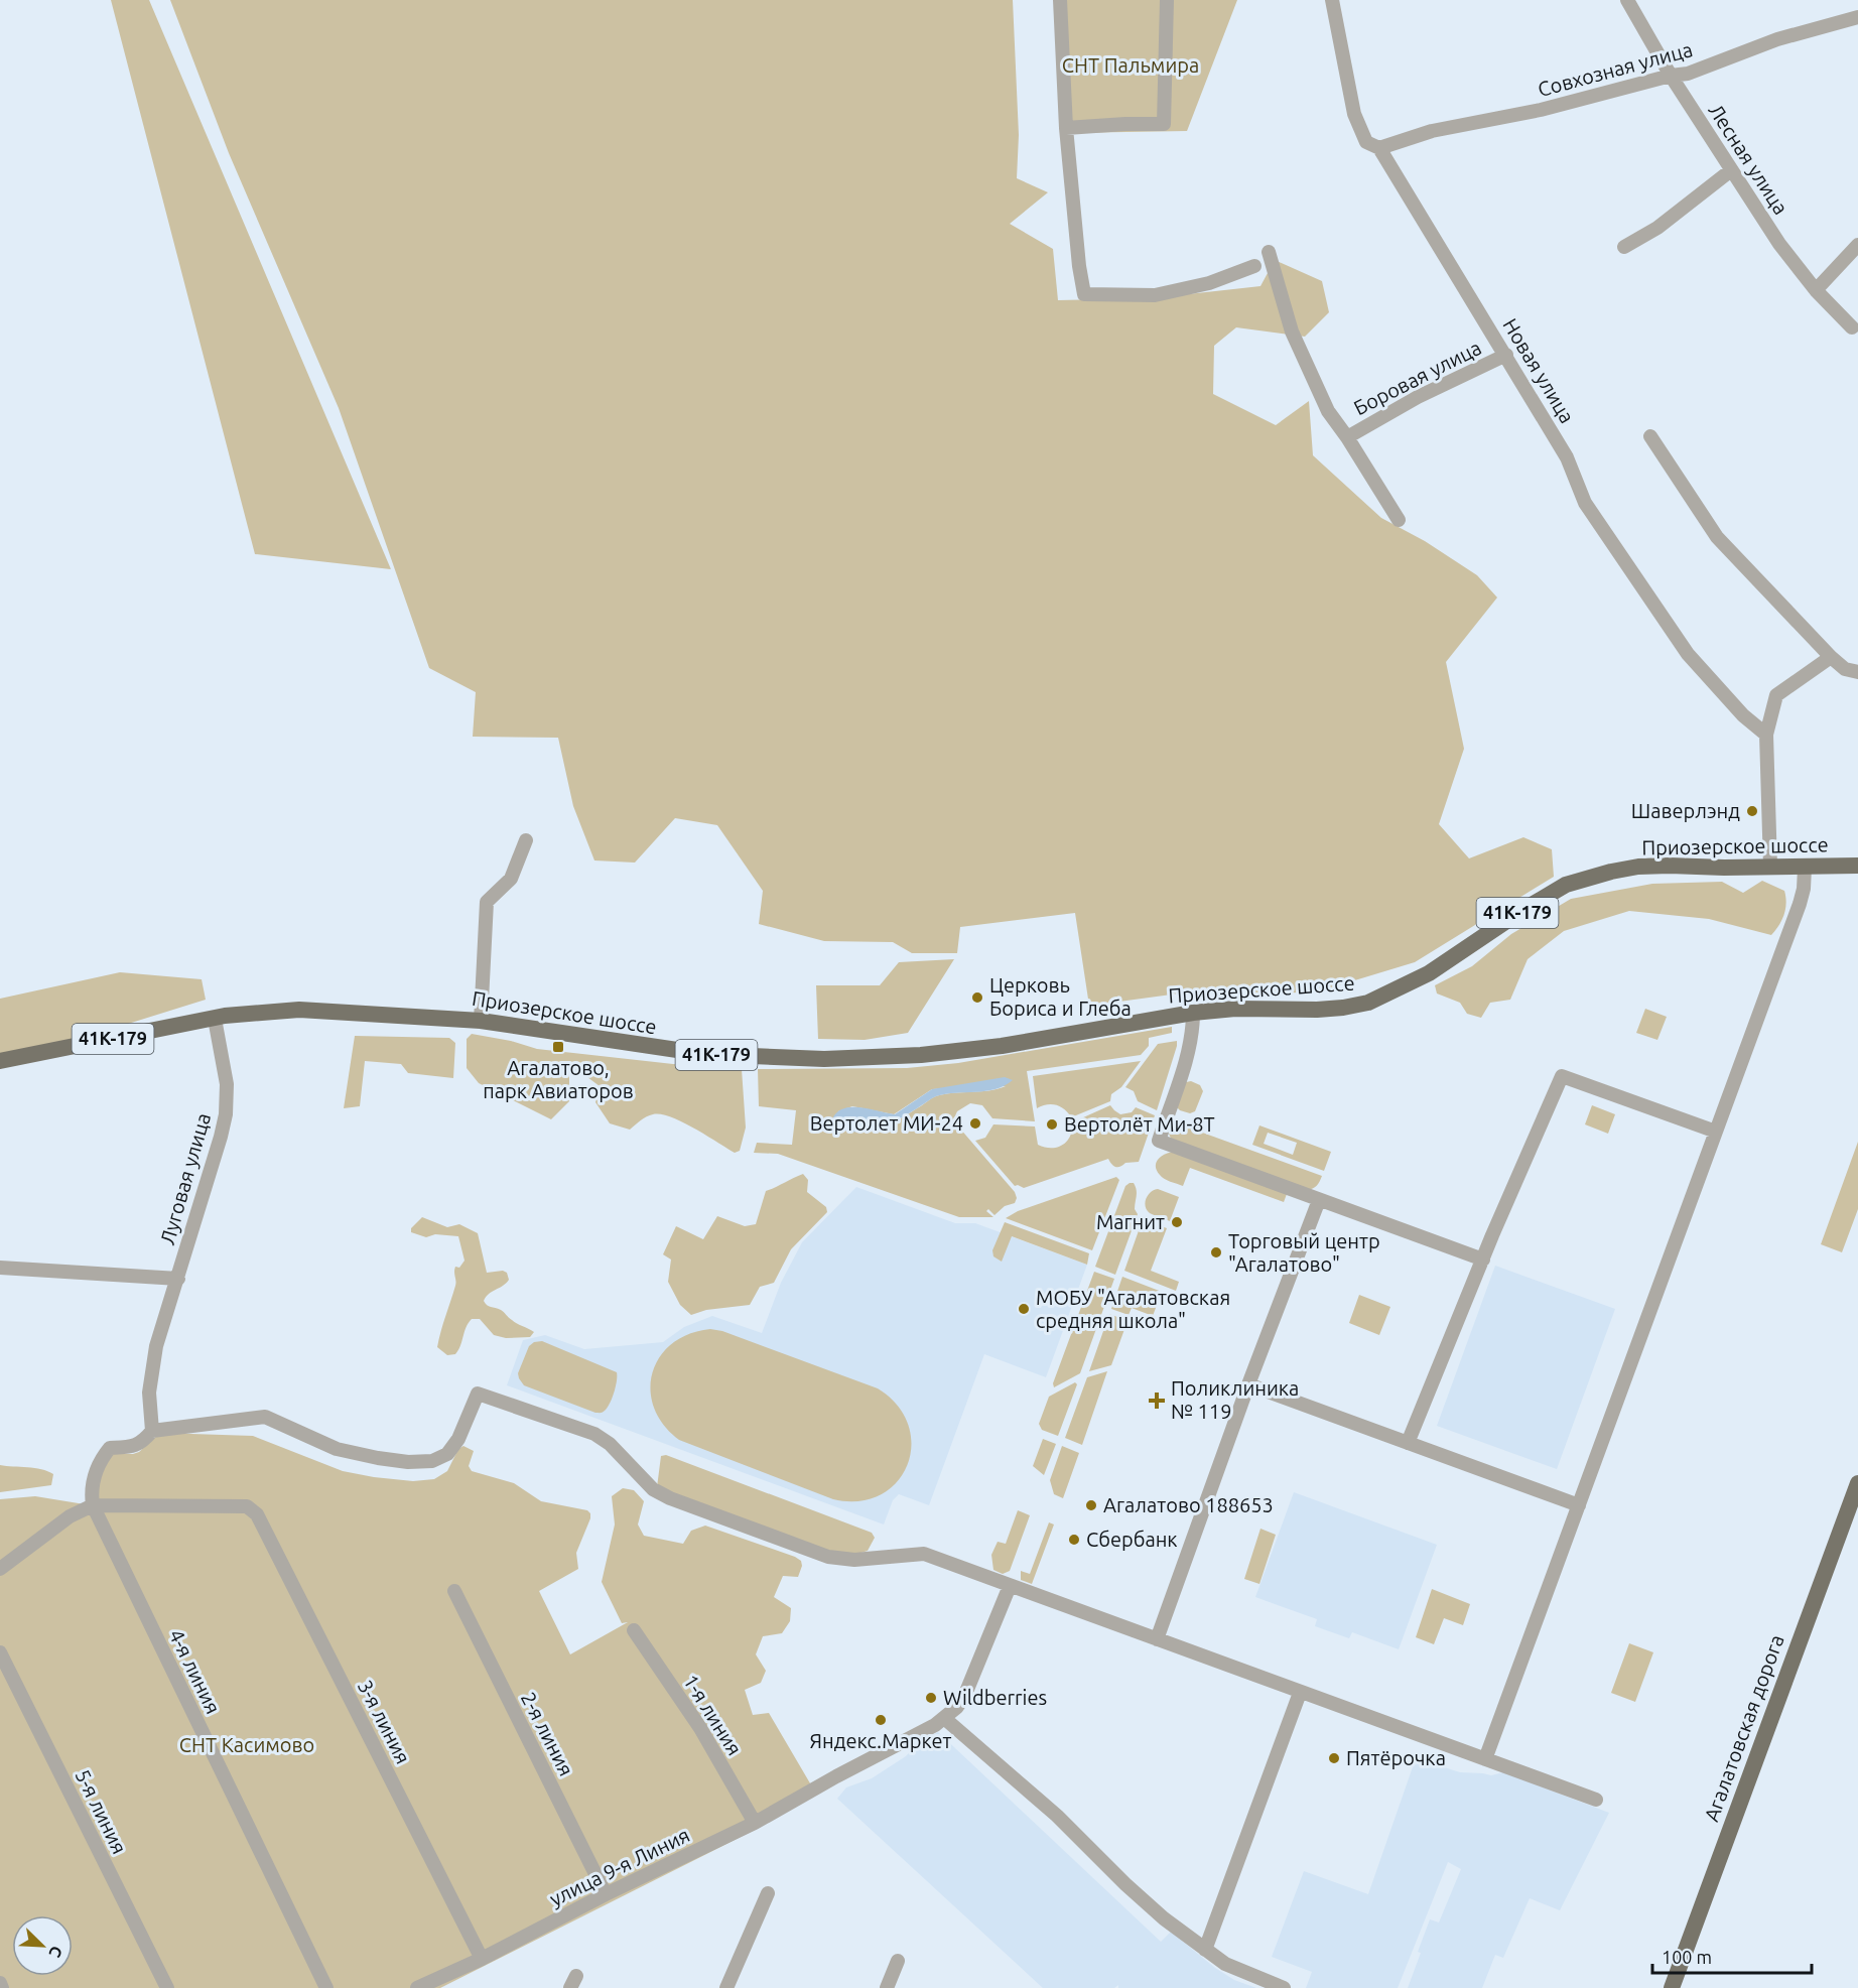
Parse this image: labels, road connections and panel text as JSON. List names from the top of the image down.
{
  "streets": {
    "main road": ["Приозерское шоссе", "41К-179", "Агалатовская дорога"],
    "street": [
      "Совхозная улица",
      "Лесная улица",
      "Новая улица",
      "Боровая улица",
      "Луговая улица",
      "4-я линия",
      "1-я линия",
      "3-я линия",
      "2-я линия",
      "5-я линия",
      "улица 9-я Линия"
    ]
  },
  "crossings": [
    ["Совхозная улица", "Лесная улица"],
    ["Совхозная улица", "Новая улица"],
    ["Новая улица", "Боровая улица"],
    ["Приозерское шоссе", "Луговая улица"],
    ["Луговая улица", "4-я линия"],
    ["4-я линия", "3-я линия"],
    ["1-я линия", "улица 9-я Линия"],
    ["3-я линия", "улица 9-я Линия"],
    ["2-я линия", "улица 9-я Линия"]
  ],
  "parks": ["СНТ Пальмира", "СНТ Касимово"],
  "places": {
    "other": [
      "Шаверлэнд",
      "Церковь Бориса и Глеба",
      "Вертолет МИ-24",
      "Вертолёт Ми-8Т",
      "Магнит",
      "Торговый центр \"Агалатово\"",
      "МОБУ \"Агалатовская средняя школа\"",
      "Агалатово 188653",
      "Сбербанк",
      "Wildberries",
      "Яндекс.Маркет",
      "Пятёрочка"
    ],
    "transit": ["Агалатово, парк Авиаторов"],
    "health": ["Поликлиника № 119"]
  },
  "scale_bar": "100 m",
  "north": "bottom right"
}
